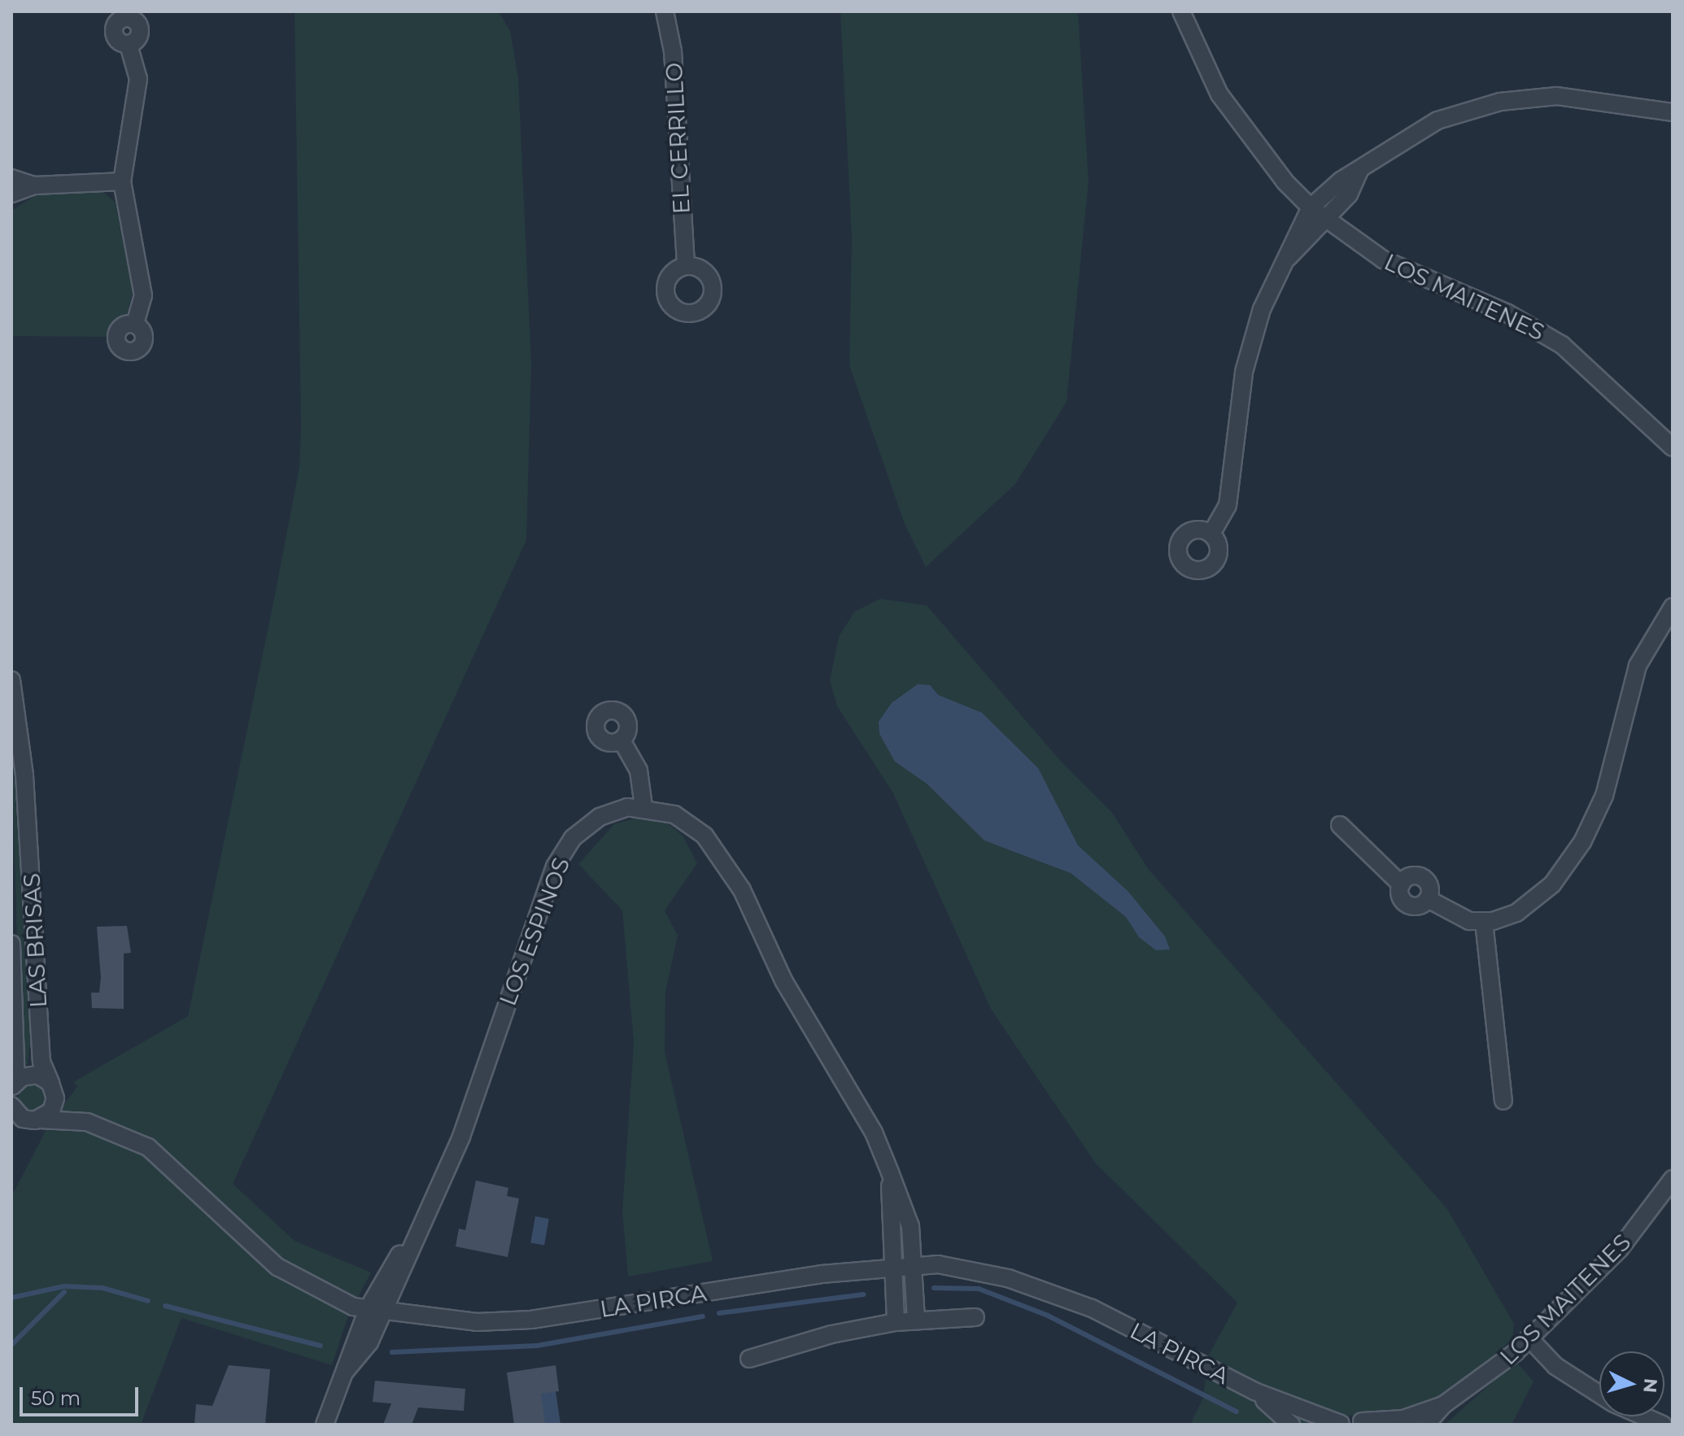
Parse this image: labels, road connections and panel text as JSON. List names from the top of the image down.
{
  "streets": {
    "street": [
      "EL CERRILLO",
      "LOS MAITENES",
      "LOS ESPINOS",
      "LAS BRISAS",
      "LA PIRCA"
    ]
  },
  "crossings": [
    ["LOS MAITENES", "LA PIRCA"],
    ["LOS ESPINOS", "LA PIRCA"],
    ["LAS BRISAS", "LA PIRCA"]
  ],
  "scale_bar": "50 m",
  "north": "right"
}
